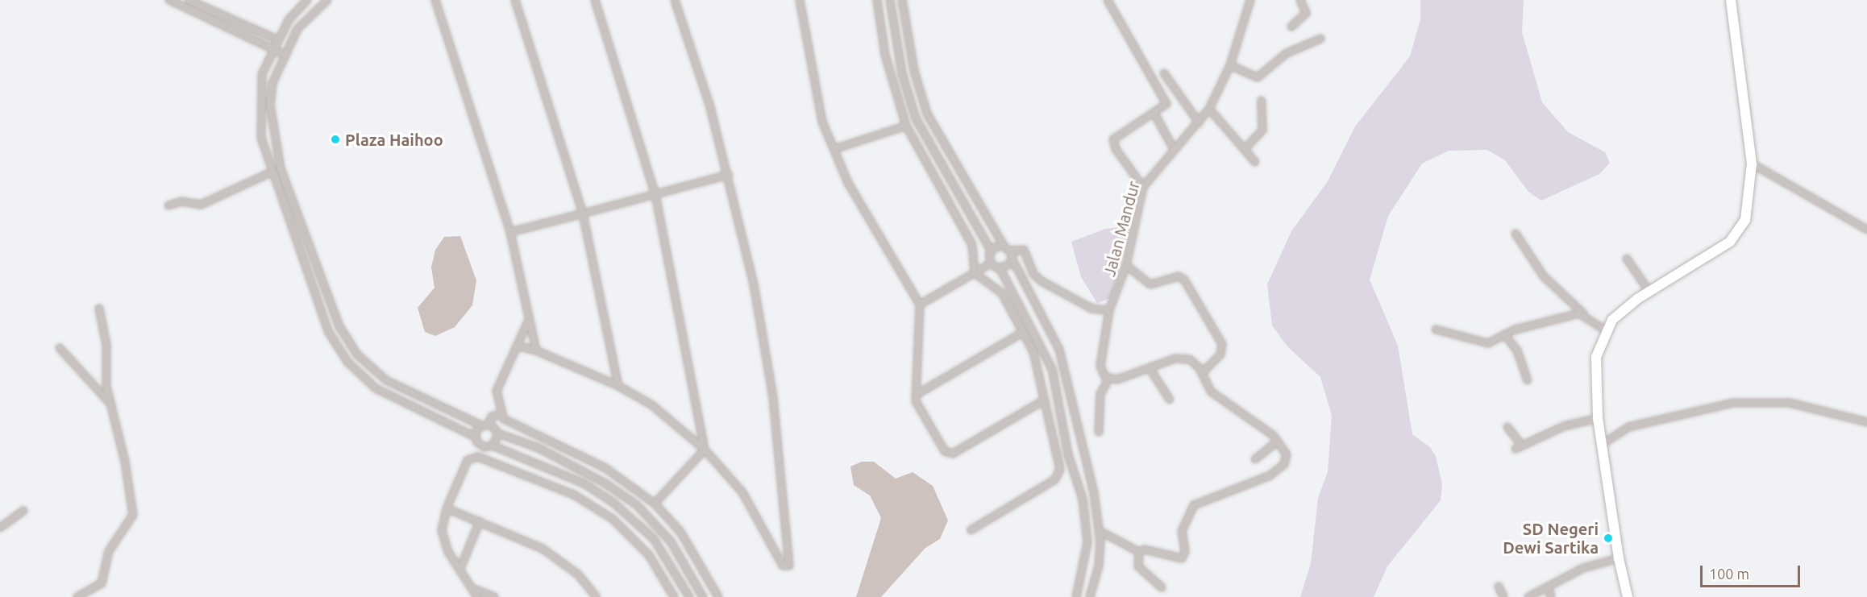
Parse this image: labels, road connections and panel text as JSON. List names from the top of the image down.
{
  "streets": {
    "street": ["Jalan Mandur"]
  },
  "places": ["Plaza Haihoo", "SD Negeri Dewi Sartika"],
  "scale_bar": "100 m"
}
